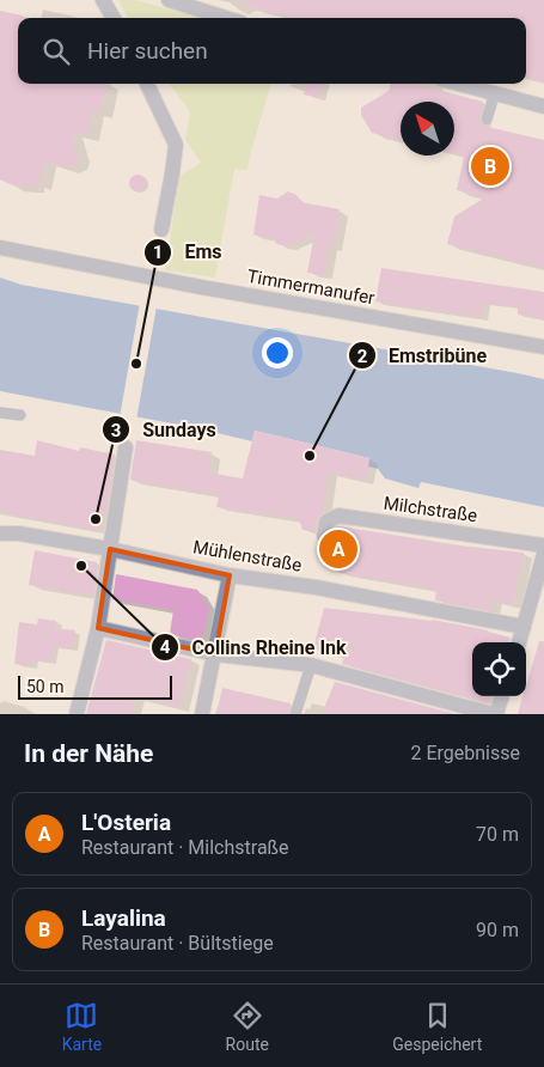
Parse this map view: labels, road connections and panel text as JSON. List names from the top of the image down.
{
  "streets": {
    "street": ["Timmermanufer", "Milchstraße", "Mühlenstraße"]
  },
  "places": [
    "Ems",
    "Emstribüne",
    "Sundays",
    "Collins Rheine Ink"
  ],
  "scale_bar": "50 m",
  "north": "top left",
  "page": {
    "search": "Hier suchen",
    "pins": ["B", "A"],
    "scale": "50 m",
    "heading": ["In der Nähe", "2 Ergebnisse"],
    "list": [
      {
        "mark": "A",
        "name": "L'Osteria",
        "note": "Restaurant · Milchstraße",
        "value": "70 m"
      },
      {
        "mark": "B",
        "name": "Layalina",
        "note": "Restaurant · Bültstiege",
        "value": "90 m"
      }
    ],
    "nav": ["Karte", "Route", "Gespeichert"]
  }
}
